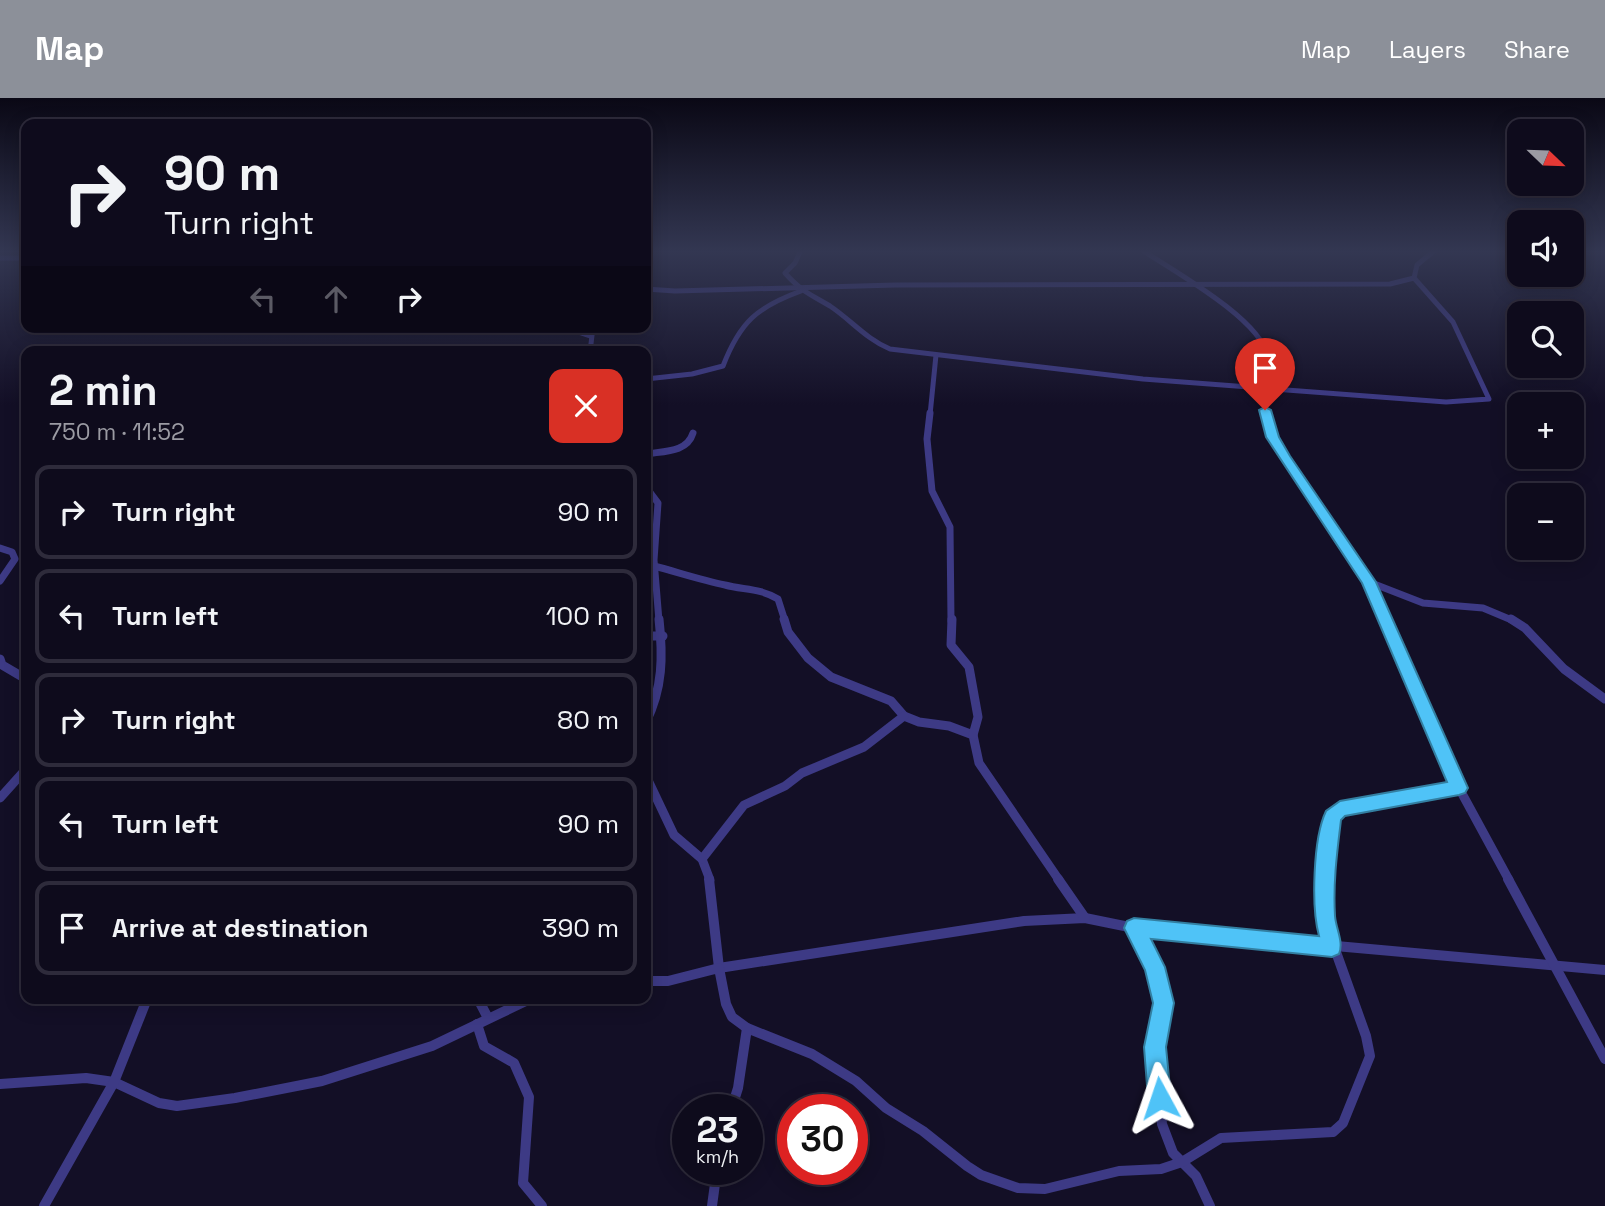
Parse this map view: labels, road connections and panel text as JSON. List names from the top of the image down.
{
  "north": "bottom right",
  "page": {
    "header": "Map",
    "nav": ["Map", "Layers", "Share"],
    "map_buttons": ["+", "−"],
    "turn": ["90 m", "Turn right"],
    "heading": ["2 min", "750 m · 11:52"],
    "list": [
      {
        "name": "Turn right",
        "value": "90 m"
      },
      {
        "name": "Turn left",
        "value": "100 m"
      },
      {
        "name": "Turn right",
        "value": "80 m"
      },
      {
        "name": "Turn left",
        "value": "90 m"
      },
      {
        "name": "Arrive at destination",
        "value": "390 m"
      }
    ],
    "speed": "23 km/h",
    "limit": "30"
  }
}
